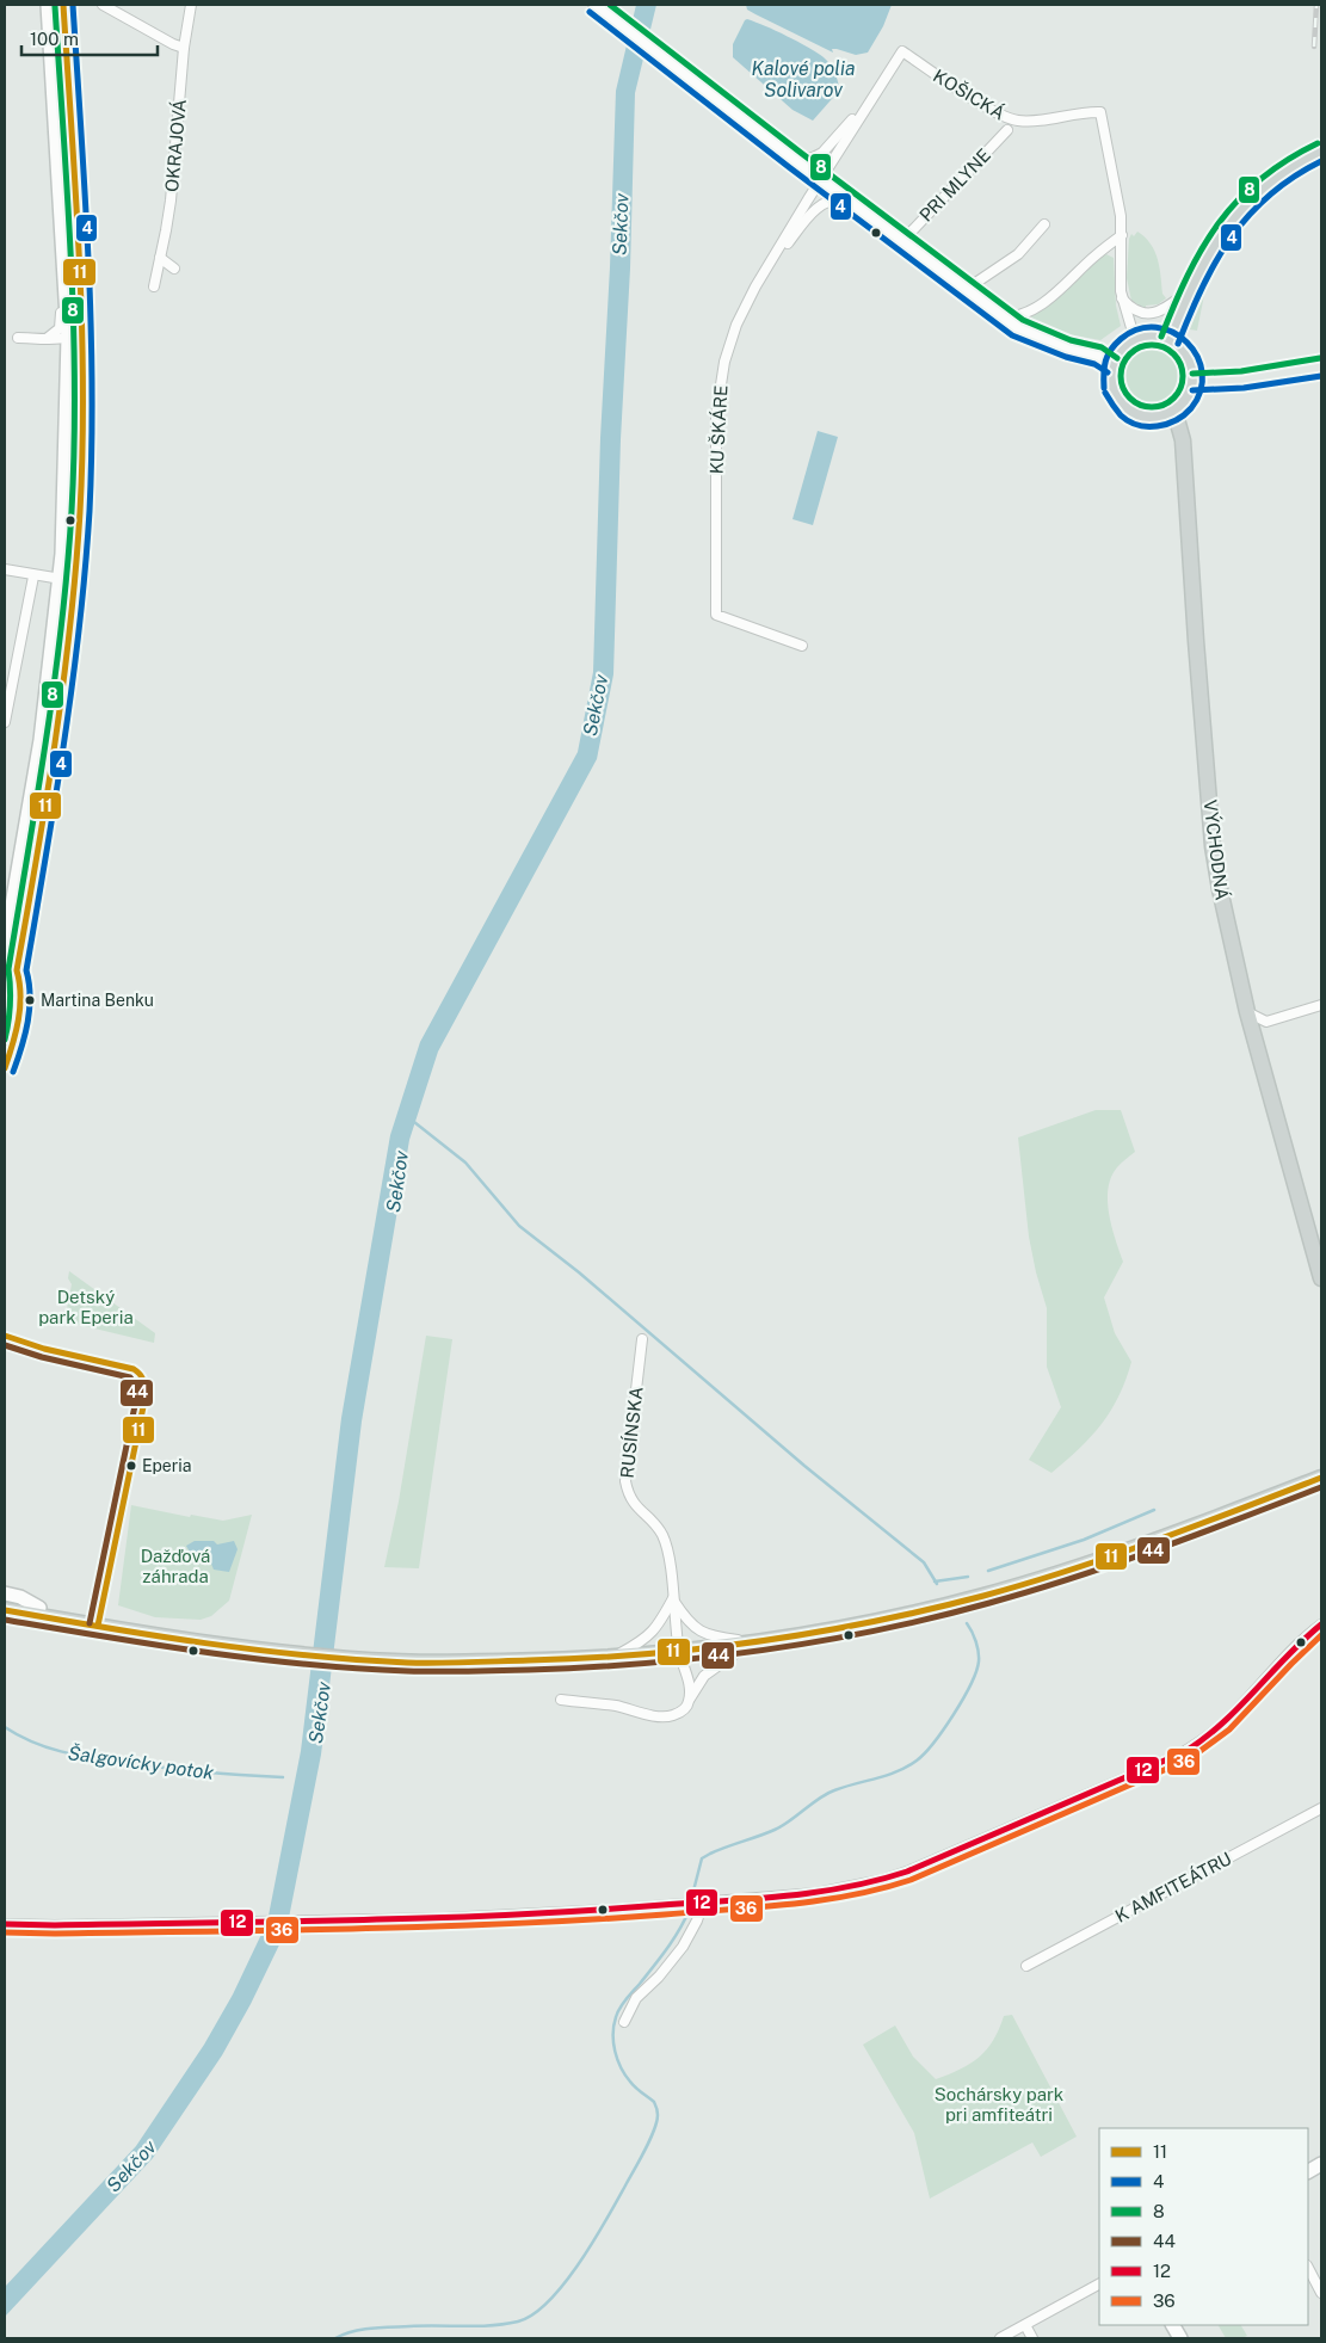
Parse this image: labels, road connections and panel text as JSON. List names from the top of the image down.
{
  "streets": {
    "main road": ["VÝCHODNÁ"],
    "street": [
      "KOŠICKÁ",
      "OKRAJOVÁ",
      "PRI MLYNE",
      "KU ŠKÁRE",
      "RUSÍNSKA",
      "K AMFITEÁTRU"
    ]
  },
  "crossings": [
    ["KOŠICKÁ", "KU ŠKÁRE"]
  ],
  "water": ["Kalové polia Solivarov", "Sekčov", "Šalgovícky potok"],
  "parks": ["Detský park Eperia", "Dažďová záhrada", "Sochársky park pri amfiteátri"],
  "places": ["Martina Benku", "Eperia"],
  "lines": [
    "transit line 11",
    "transit line 4",
    "transit line 8",
    "transit line 44",
    "transit line 12",
    "transit line 36"
  ],
  "legend": [
    "11",
    "4",
    "8",
    "44",
    "12",
    "36"
  ],
  "scale_bar": "100 m"
}
